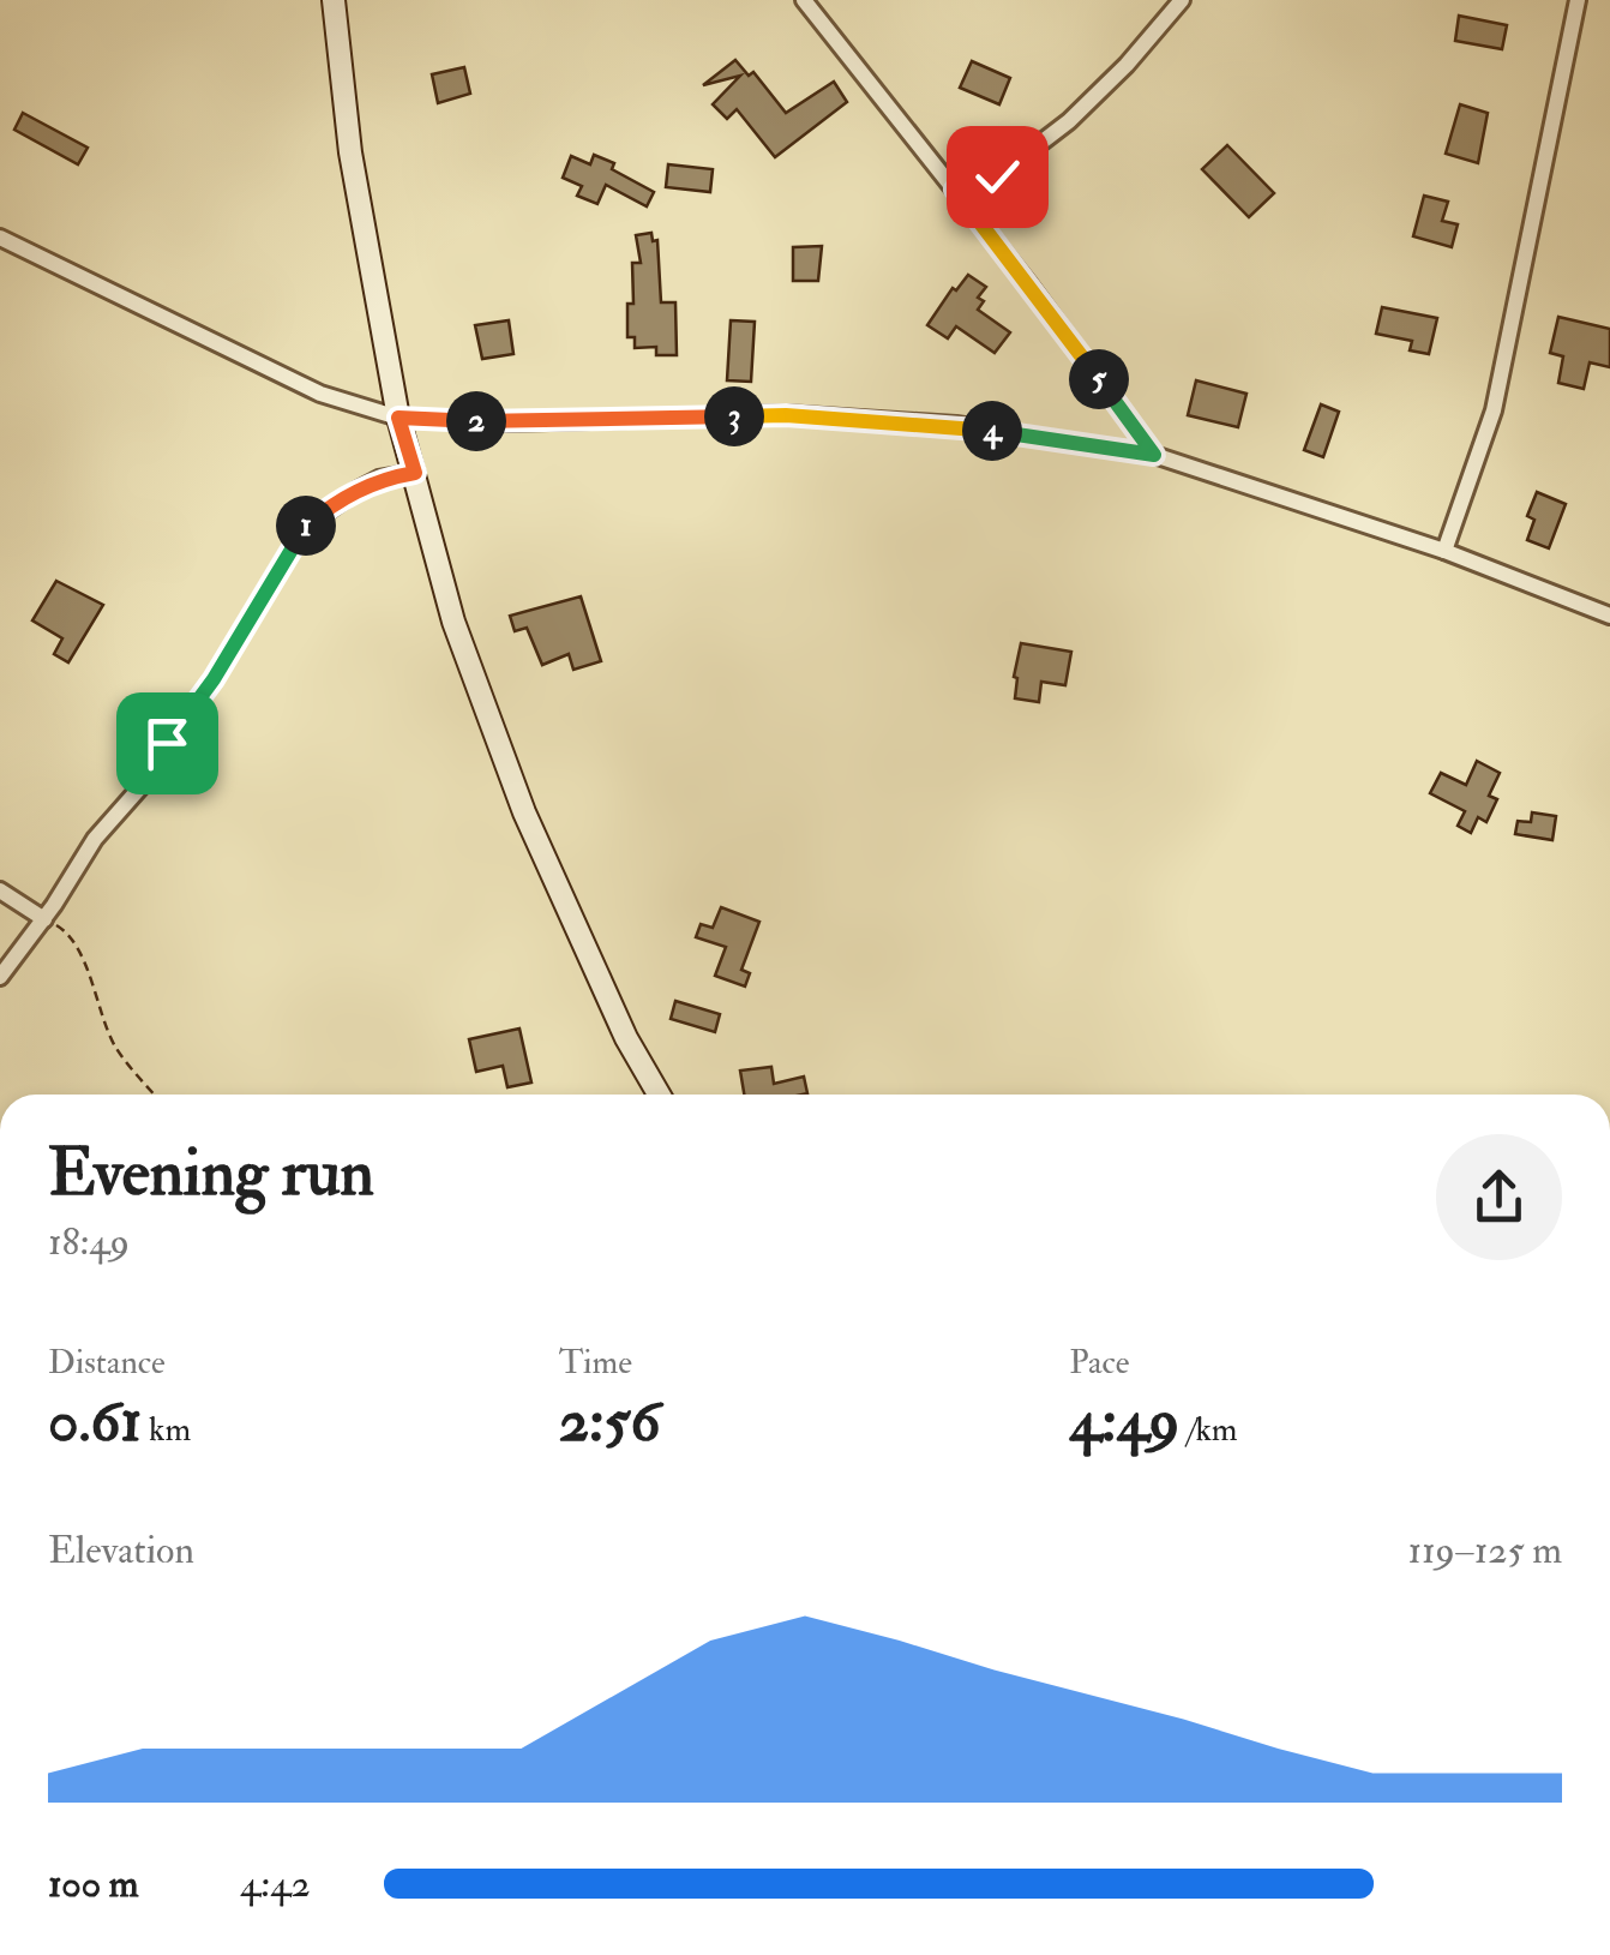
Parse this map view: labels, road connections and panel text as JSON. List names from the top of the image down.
{
  "page": {
    "pins": [
      "5",
      "3",
      "2",
      "4",
      "1"
    ],
    "heading": ["Evening run", "18:49"],
    "stats": [
      ["Distance", "0.61 km"],
      ["Time", "2:56"],
      ["Pace", "4:49 /km"]
    ],
    "chart": ["Elevation", "119–125 m"],
    "list": [
      {
        "name": "100 m",
        "note": "4:42"
      }
    ]
  }
}
